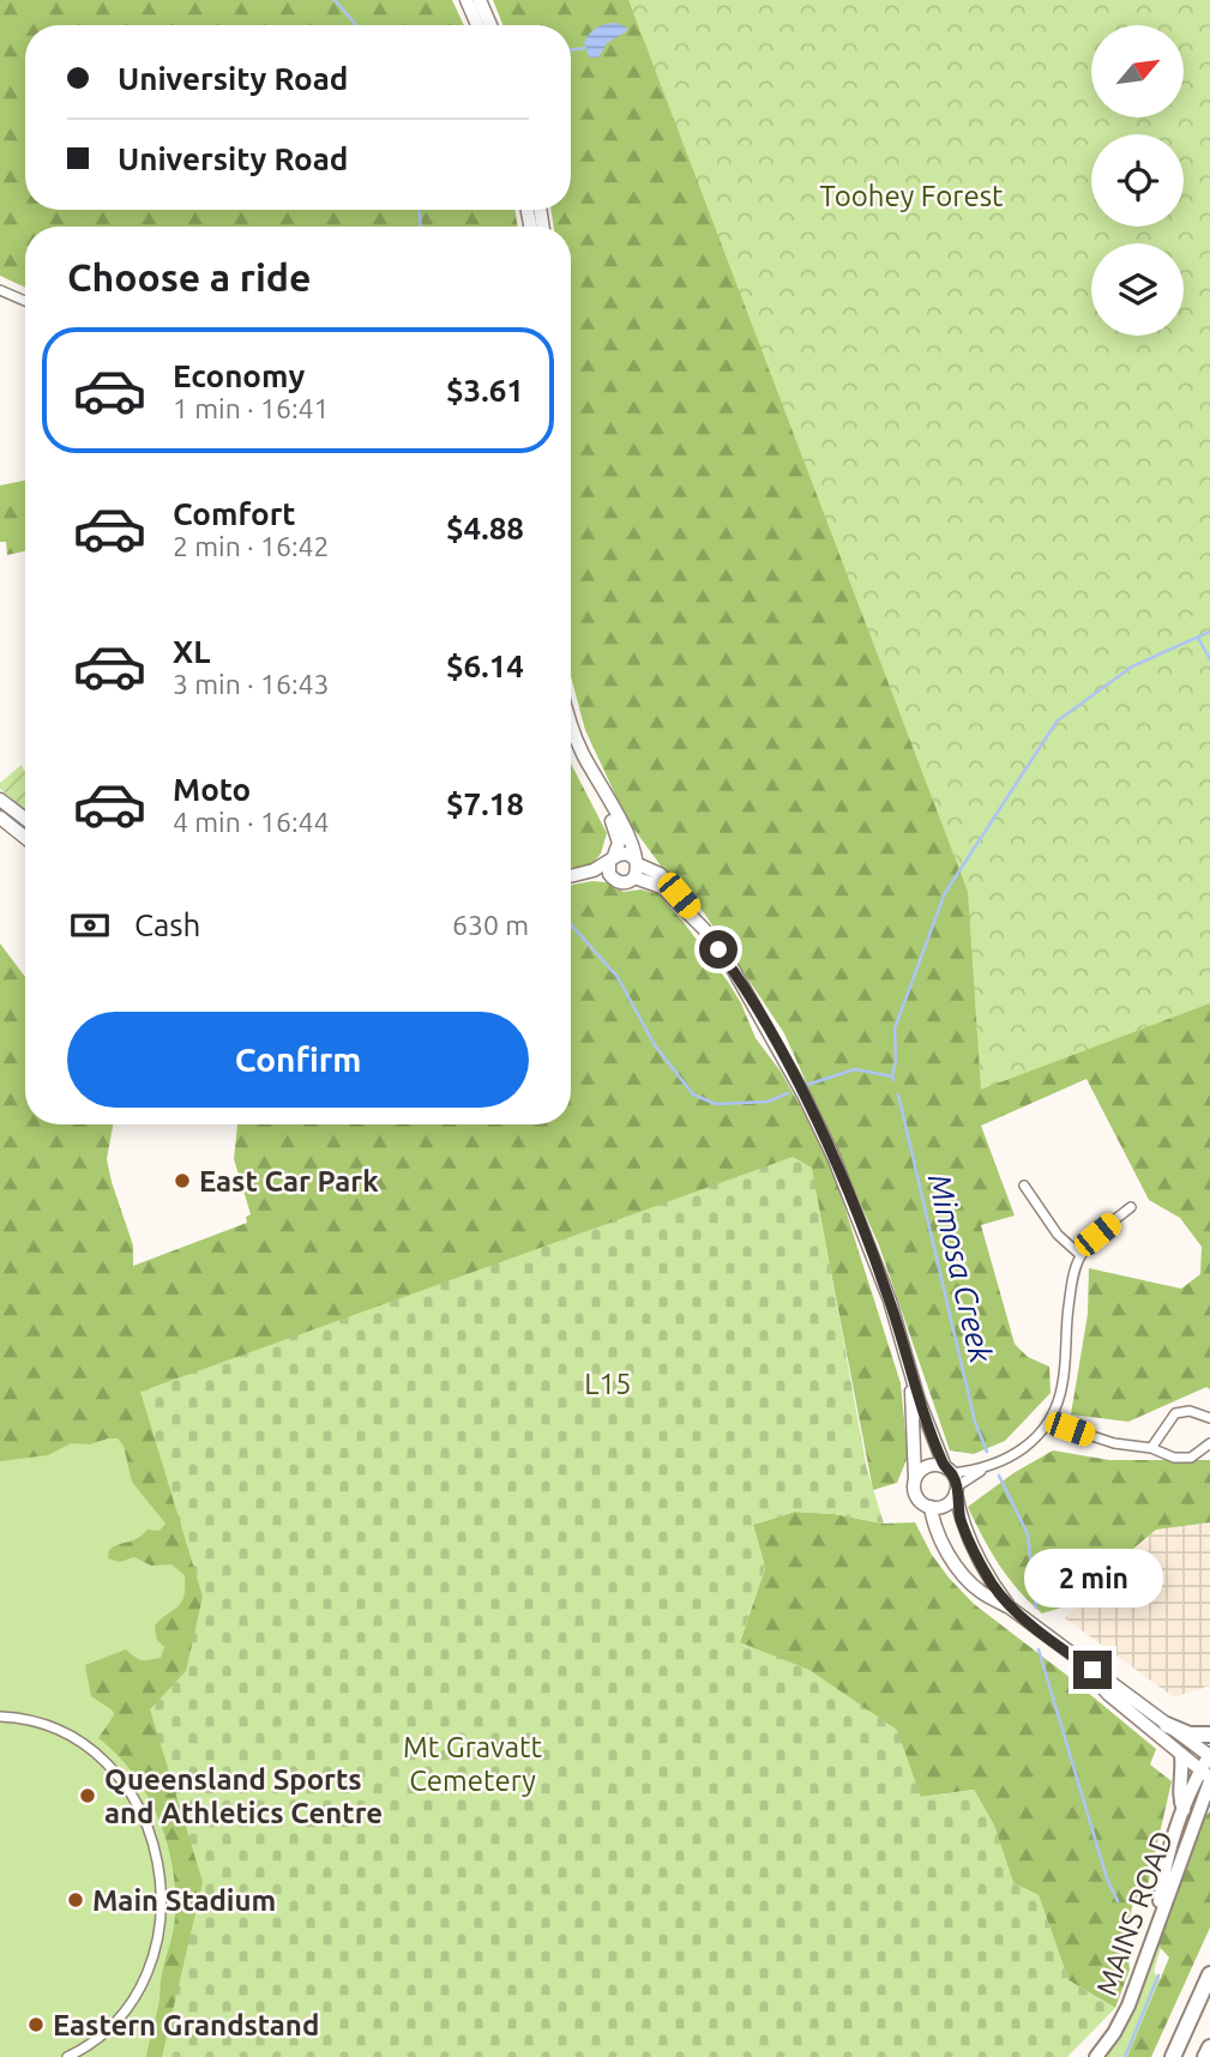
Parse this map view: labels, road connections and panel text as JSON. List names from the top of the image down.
{
  "streets": {
    "main road": ["MAINS ROAD"]
  },
  "water": ["Mimosa Creek"],
  "parks": ["Toohey Forest", "L15", "Mt Gravatt Cemetery"],
  "places": [
    "East Car Park",
    "Queensland Sports and Athletics Centre",
    "Main Stadium",
    "Eastern Grandstand"
  ],
  "north": "top right",
  "page": {
    "banner": ["University Road", "University Road"],
    "heading": "Choose a ride",
    "list": [
      {
        "name": "Economy",
        "note": "1 min · 16:41",
        "value": "$3.61"
      },
      {
        "name": "Comfort",
        "note": "2 min · 16:42",
        "value": "$4.88"
      },
      {
        "name": "XL",
        "note": "3 min · 16:43",
        "value": "$6.14"
      },
      {
        "name": "Moto",
        "note": "4 min · 16:44",
        "value": "$7.18"
      }
    ],
    "pay": ["Cash", "630 m"],
    "buttons": "Confirm",
    "bubble": "2 min"
  }
}
